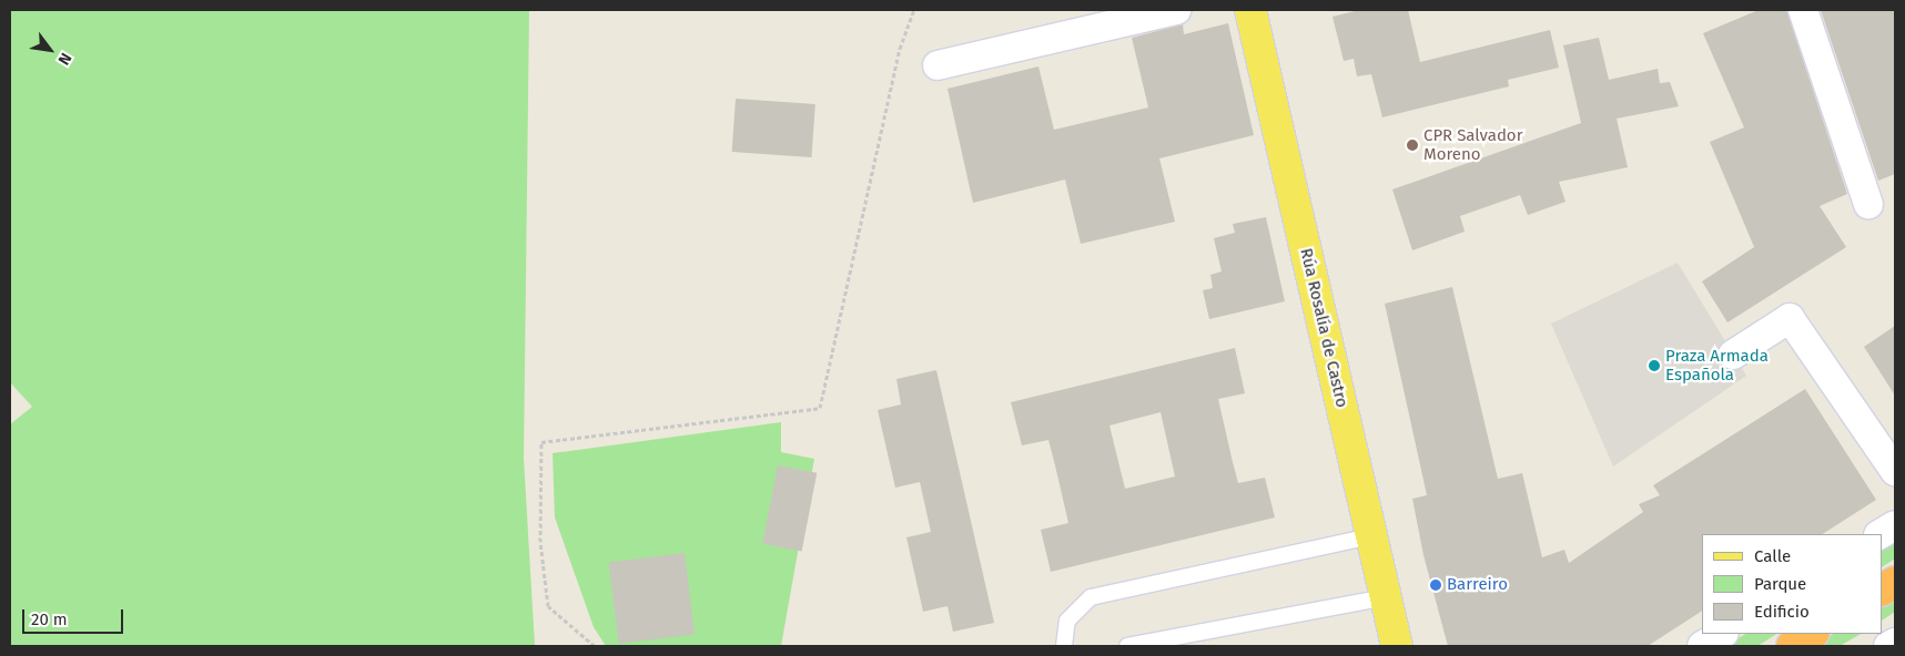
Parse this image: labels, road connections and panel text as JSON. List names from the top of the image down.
{
  "streets": {
    "main road": ["Rúa Rosalía de Castro"]
  },
  "places": ["CPR Salvador Moreno", "Praza Armada Española", "Barreiro"],
  "legend": ["Calle", "Parque", "Edificio"],
  "scale_bar": "20 m",
  "north": "bottom right"
}
